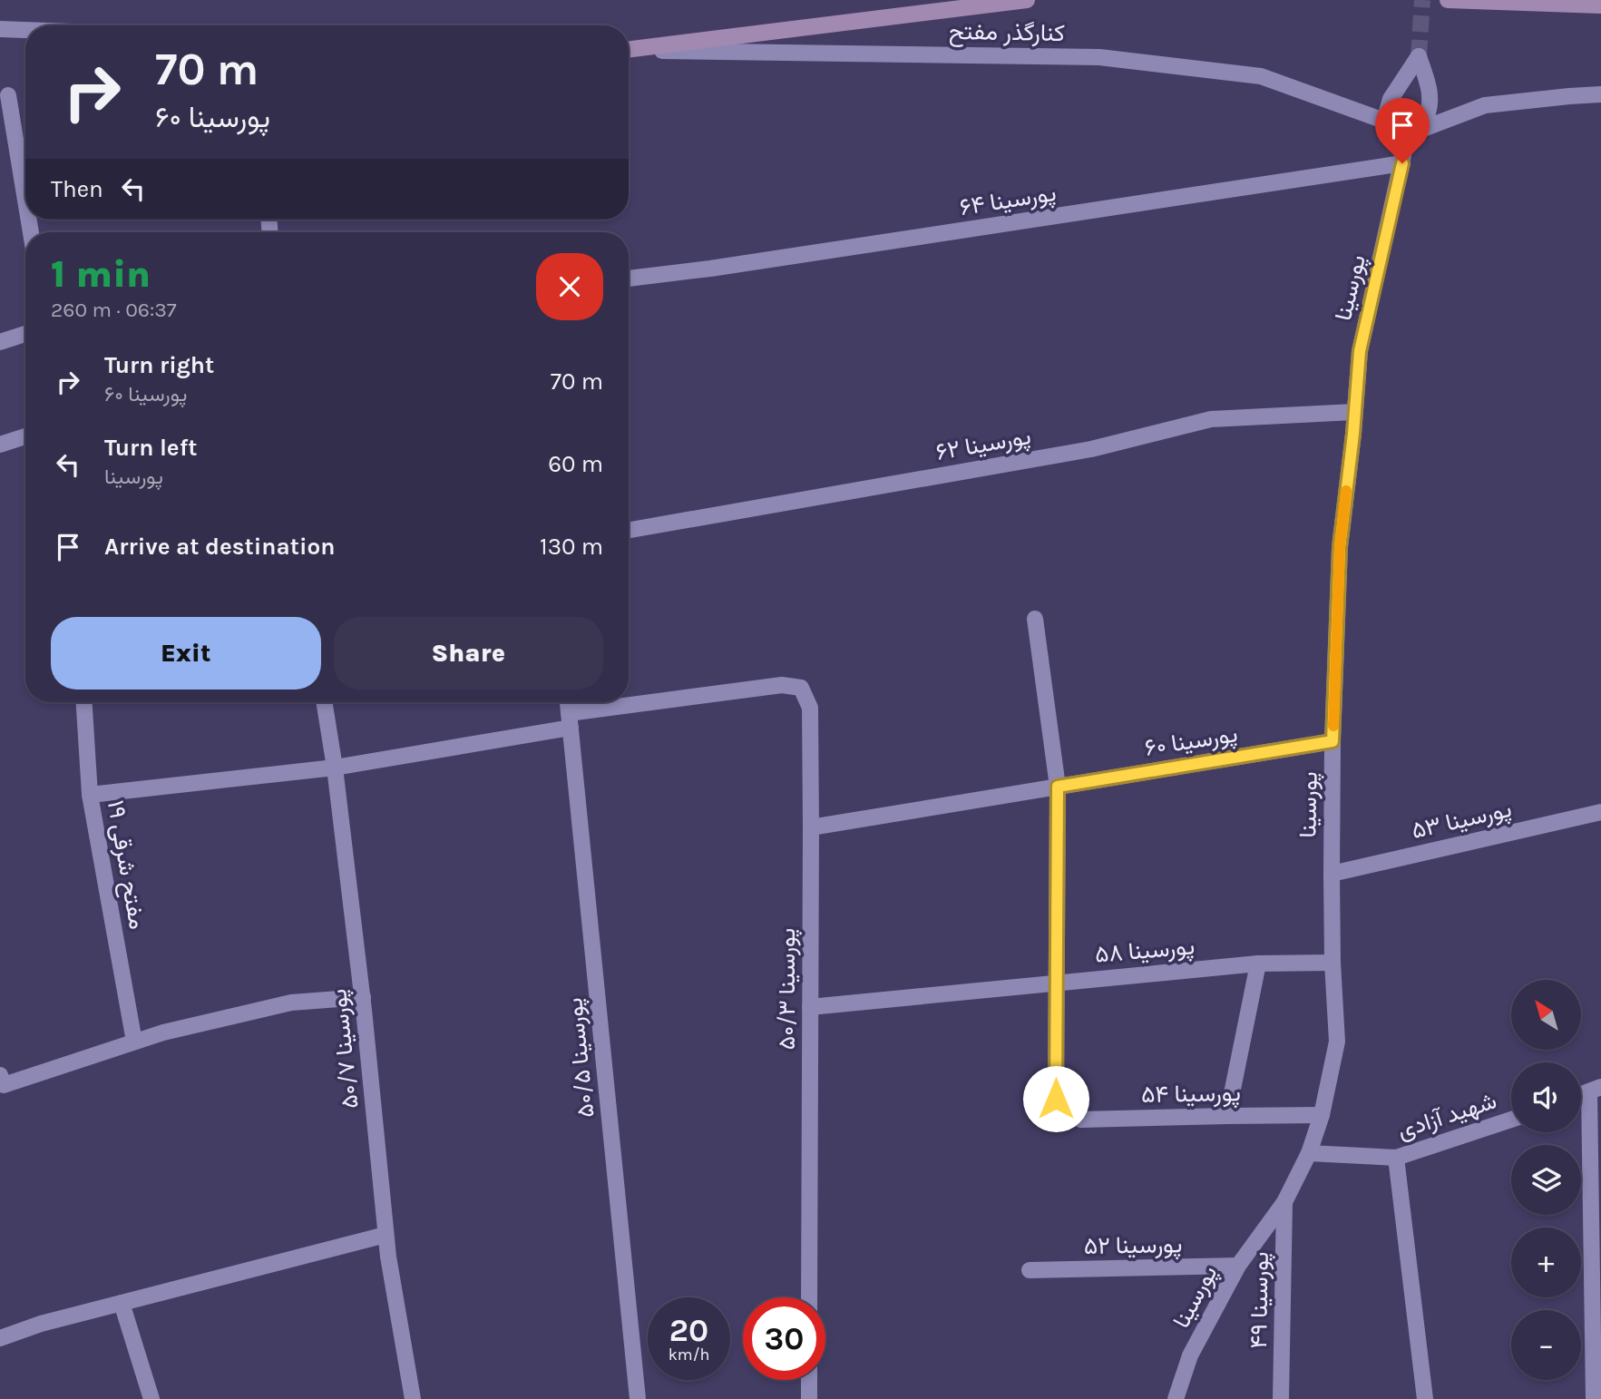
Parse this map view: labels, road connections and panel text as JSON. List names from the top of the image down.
{
  "streets": {
    "street": [
      "کنارگذر مفتح",
      "پورسینا ۶۴",
      "پورسینا",
      "پورسینا ۶۲",
      "پورسینا ۶۰",
      "پورسینا ۵۳",
      "مفتح شرقی ۱۹",
      "پورسینا ۵۸",
      "پورسینا ۵۰/۳",
      "پورسینا ۵۰/۷",
      "پورسینا ۵۰/۵",
      "پورسینا ۵۴",
      "شهید آزادی",
      "پورسینا ۵۲",
      "پورسینا ۴۹"
    ]
  },
  "crossings": [
    ["پورسینا ۶۴", "پورسینا"],
    ["پورسینا", "پورسینا ۶۲"],
    ["پورسینا", "پورسینا ۶۰"],
    ["پورسینا", "پورسینا ۵۳"],
    ["پورسینا", "پورسینا ۵۸"],
    ["پورسینا", "پورسینا ۵۴"],
    ["پورسینا", "شهید آزادی"],
    ["پورسینا", "پورسینا ۵۲"],
    ["پورسینا", "پورسینا ۴۹"],
    ["پورسینا ۶۰", "پورسینا ۵۰/۳"],
    ["پورسینا ۵۸", "پورسینا ۵۰/۳"],
    ["پورسینا ۵۸", "پورسینا ۵۴"],
    ["پورسینا ۵۰/۳", "پورسینا ۵۰/۵"]
  ],
  "north": "top left",
  "page": {
    "turn": ["70 m", "پورسینا ۶۰"],
    "then": "Then",
    "heading": ["1 min", "260 m · 06:37"],
    "list": [
      {
        "name": "Turn right",
        "note": "پورسینا ۶۰",
        "value": "70 m"
      },
      {
        "name": "Turn left",
        "note": "پورسینا",
        "value": "60 m"
      },
      {
        "name": "Arrive at destination",
        "value": "130 m"
      }
    ],
    "buttons": ["Exit", "Share"],
    "map_buttons": ["+", "−"],
    "speed": "20 km/h",
    "limit": "30"
  }
}
